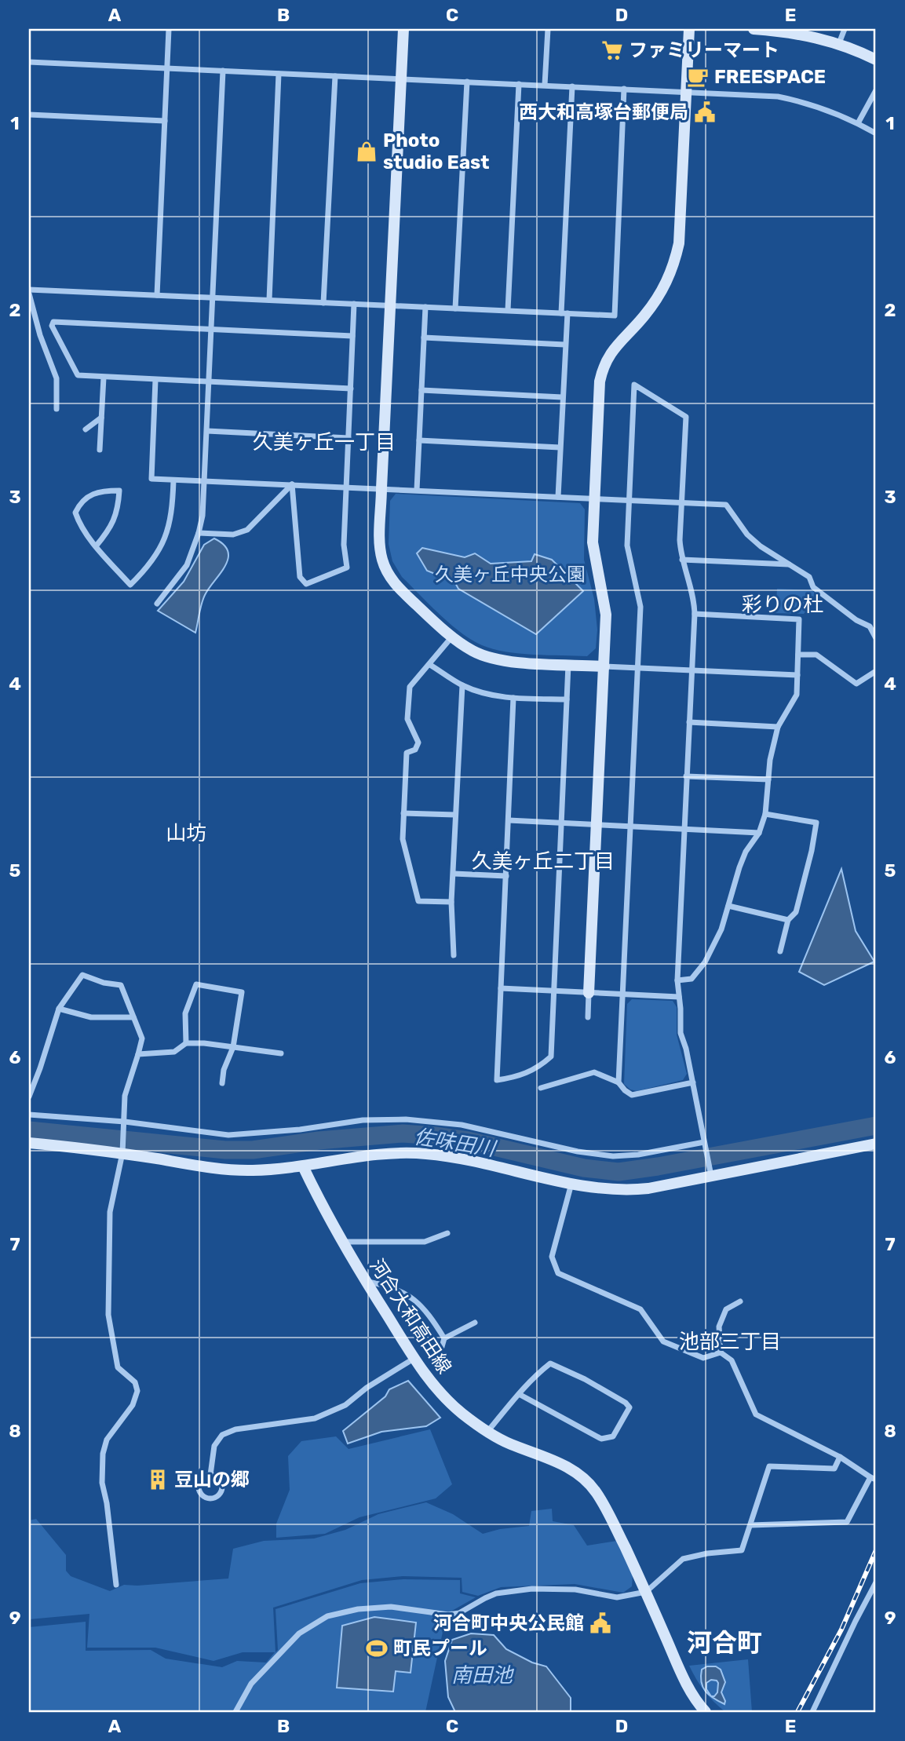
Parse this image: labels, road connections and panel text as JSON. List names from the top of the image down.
{
  "streets": {
    "street": ["河合大和高田線"]
  },
  "districts": [
    "久美ヶ丘一丁目",
    "彩りの杜",
    "山坊",
    "久美ヶ丘二丁目",
    "池部三丁目",
    "河合町"
  ],
  "water": ["佐味田川", "南田池"],
  "parks": ["久美ヶ丘中央公園"],
  "places": {
    "supermarket": ["ファミリーマート"],
    "cafe": ["FREESPACE"],
    "public building": ["西大和高塚台郵便局", "河合町中央公民館"],
    "shop": ["Photo studio East"],
    "building": ["豆山の郷"],
    "sports": ["町民プール"]
  },
  "grid": {
    "columns": [
      "A",
      "B",
      "C",
      "D",
      "E"
    ],
    "rows": [
      "1",
      "2",
      "3",
      "4",
      "5",
      "6",
      "7",
      "8",
      "9"
    ]
  }
}
